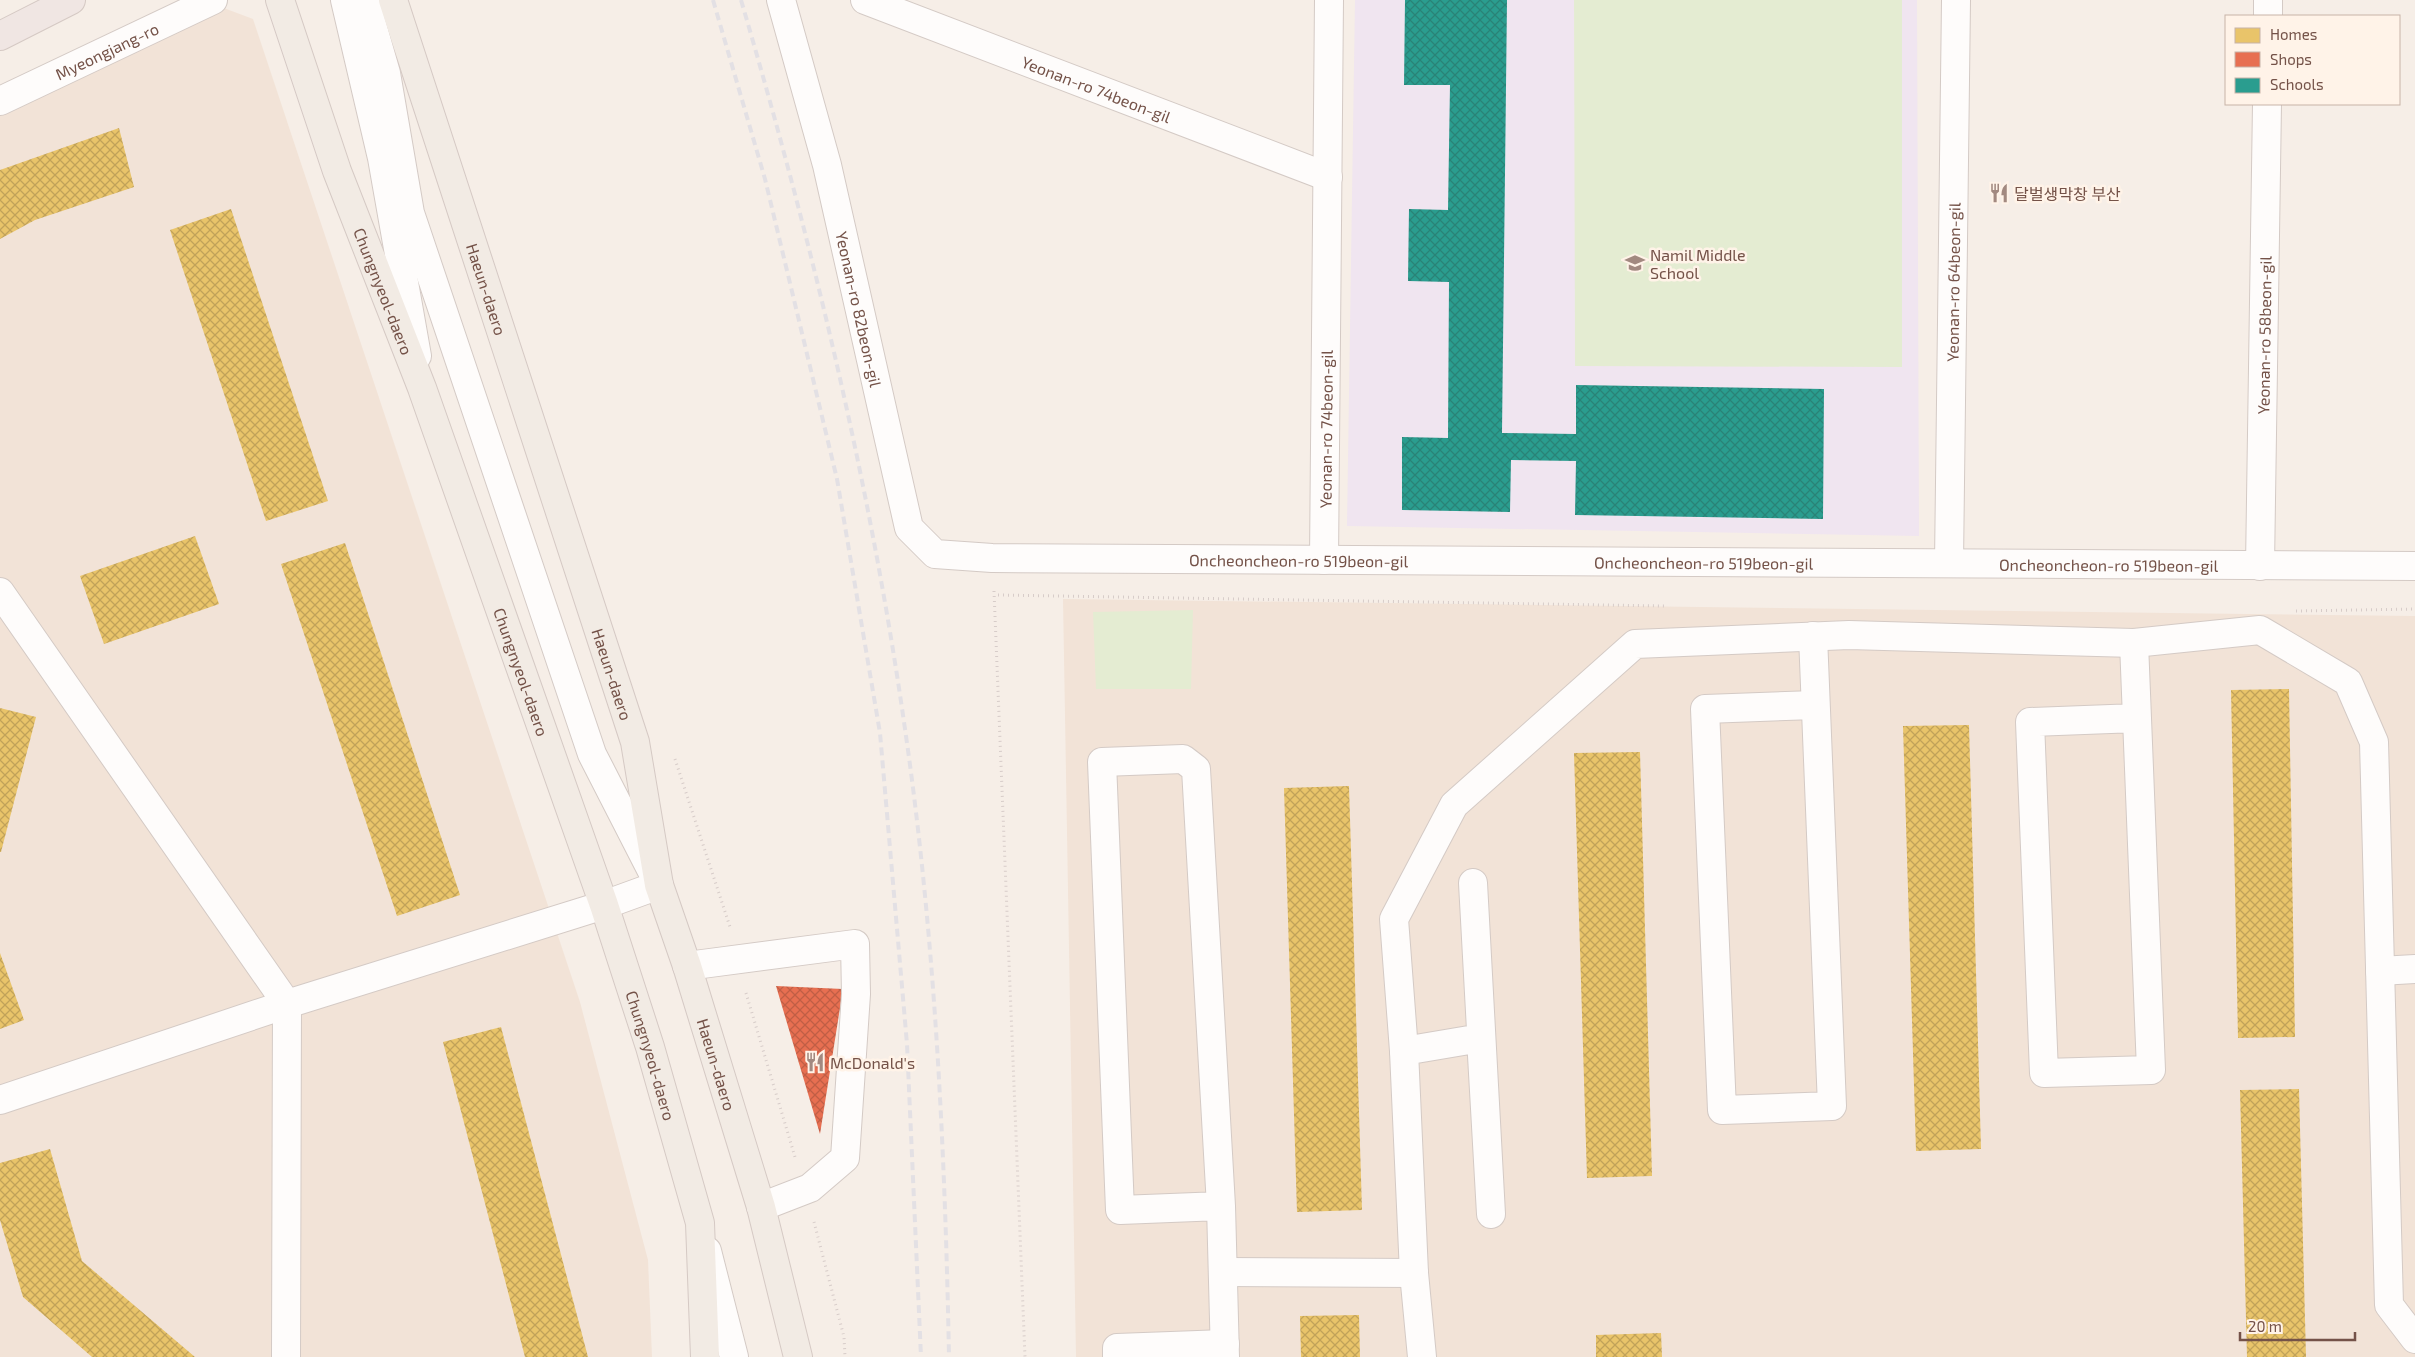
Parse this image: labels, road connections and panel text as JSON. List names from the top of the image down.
{
  "streets": {
    "main road": ["Haeun-daero", "Chungnyeol-daero"],
    "street": [
      "Myeongjang-ro",
      "Yeonan-ro 74beon-gil",
      "Yeonan-ro 64beon-gil",
      "Yeonan-ro 82beon-gil",
      "Yeonan-ro 58beon-gil",
      "Oncheoncheon-ro 519beon-gil"
    ]
  },
  "crossings": [
    ["Yeonan-ro 74beon-gil", "Oncheoncheon-ro 519beon-gil"],
    ["Yeonan-ro 64beon-gil", "Oncheoncheon-ro 519beon-gil"],
    ["Yeonan-ro 82beon-gil", "Oncheoncheon-ro 519beon-gil"],
    ["Yeonan-ro 58beon-gil", "Oncheoncheon-ro 519beon-gil"]
  ],
  "places": {
    "restaurant": ["달벌생막창 부산", "McDonald's"],
    "school or university": ["Namil Middle School"]
  },
  "legend": ["Homes", "Shops", "Schools"],
  "scale_bar": "20 m"
}
